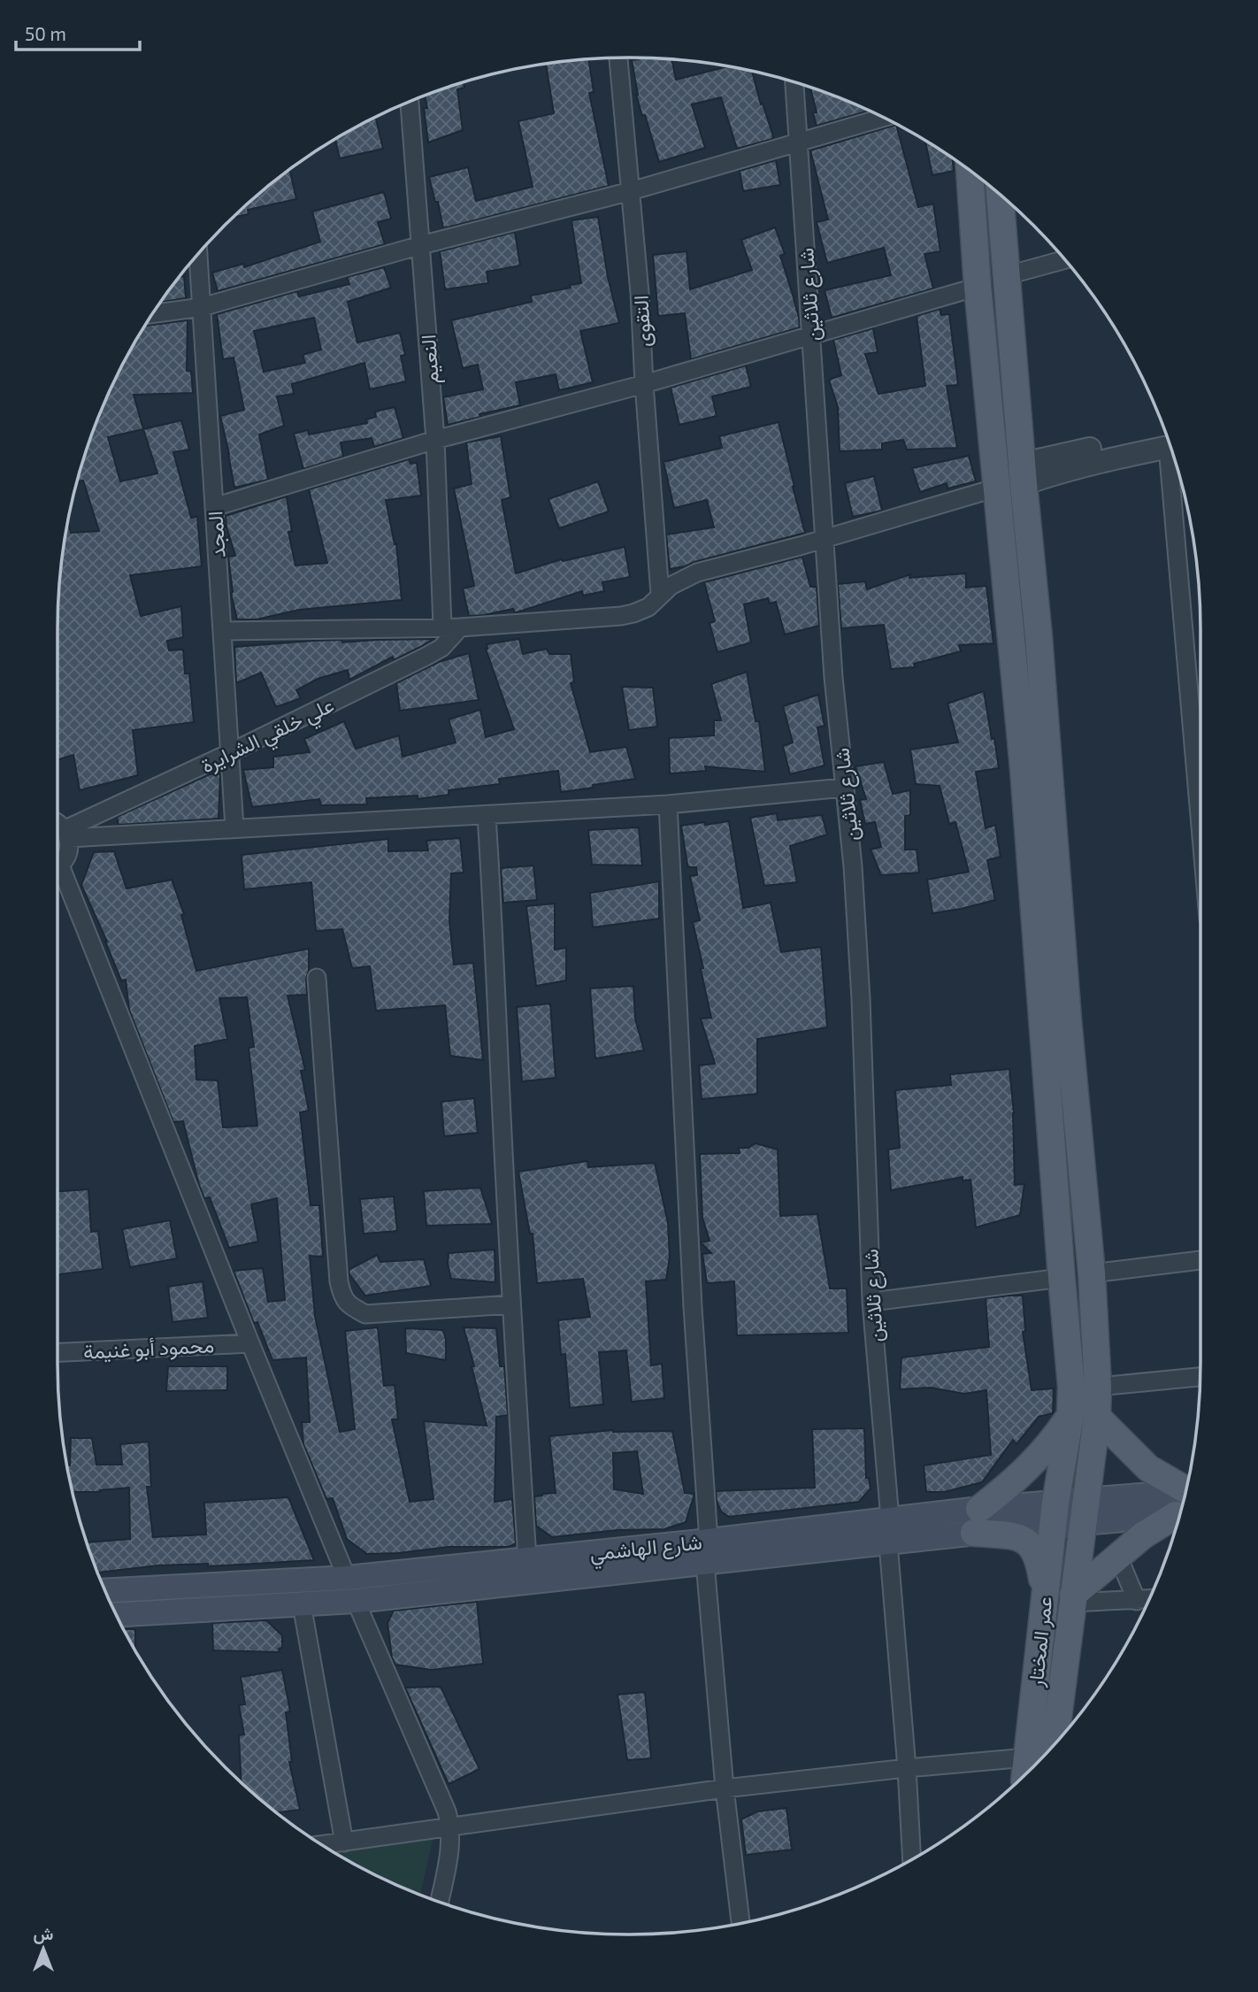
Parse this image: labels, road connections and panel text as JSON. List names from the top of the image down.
{
  "streets": {
    "main road": ["شارع الهاشمي", "عمر المختار"],
    "street": [
      "شارع ثلاثين",
      "التقوى",
      "النعيم",
      "المجد",
      "علي خلقي الشرايرة",
      "محمود أبو غنيمة"
    ]
  },
  "crossings": [
    ["شارع ثلاثين", "شارع الهاشمي"],
    ["المجد", "علي خلقي الشرايرة"],
    ["شارع الهاشمي", "عمر المختار"]
  ],
  "scale_bar": "50 m",
  "north": "top"
}
